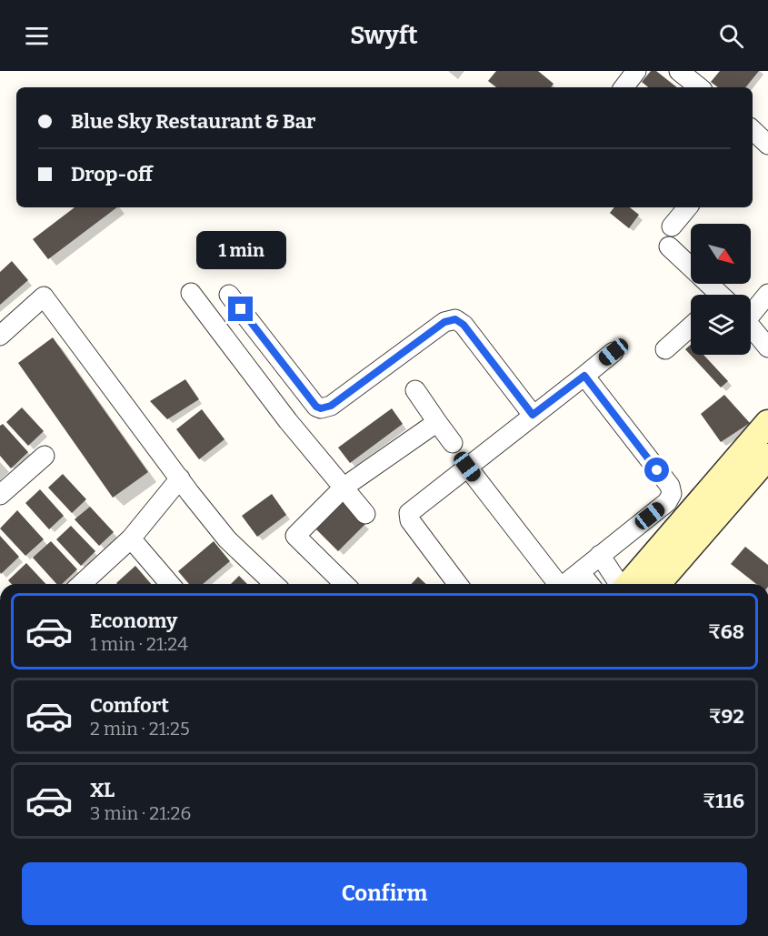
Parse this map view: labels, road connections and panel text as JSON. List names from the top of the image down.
{
  "north": "bottom right",
  "page": {
    "header": "Swyft",
    "banner": ["Blue Sky Restaurant & Bar", "Drop-off"],
    "bubble": "1 min",
    "list": [
      {
        "name": "Economy",
        "note": "1 min · 21:24",
        "value": "₹68"
      },
      {
        "name": "Comfort",
        "note": "2 min · 21:25",
        "value": "₹92"
      },
      {
        "name": "XL",
        "note": "3 min · 21:26",
        "value": "₹116"
      }
    ],
    "buttons": "Confirm"
  }
}
